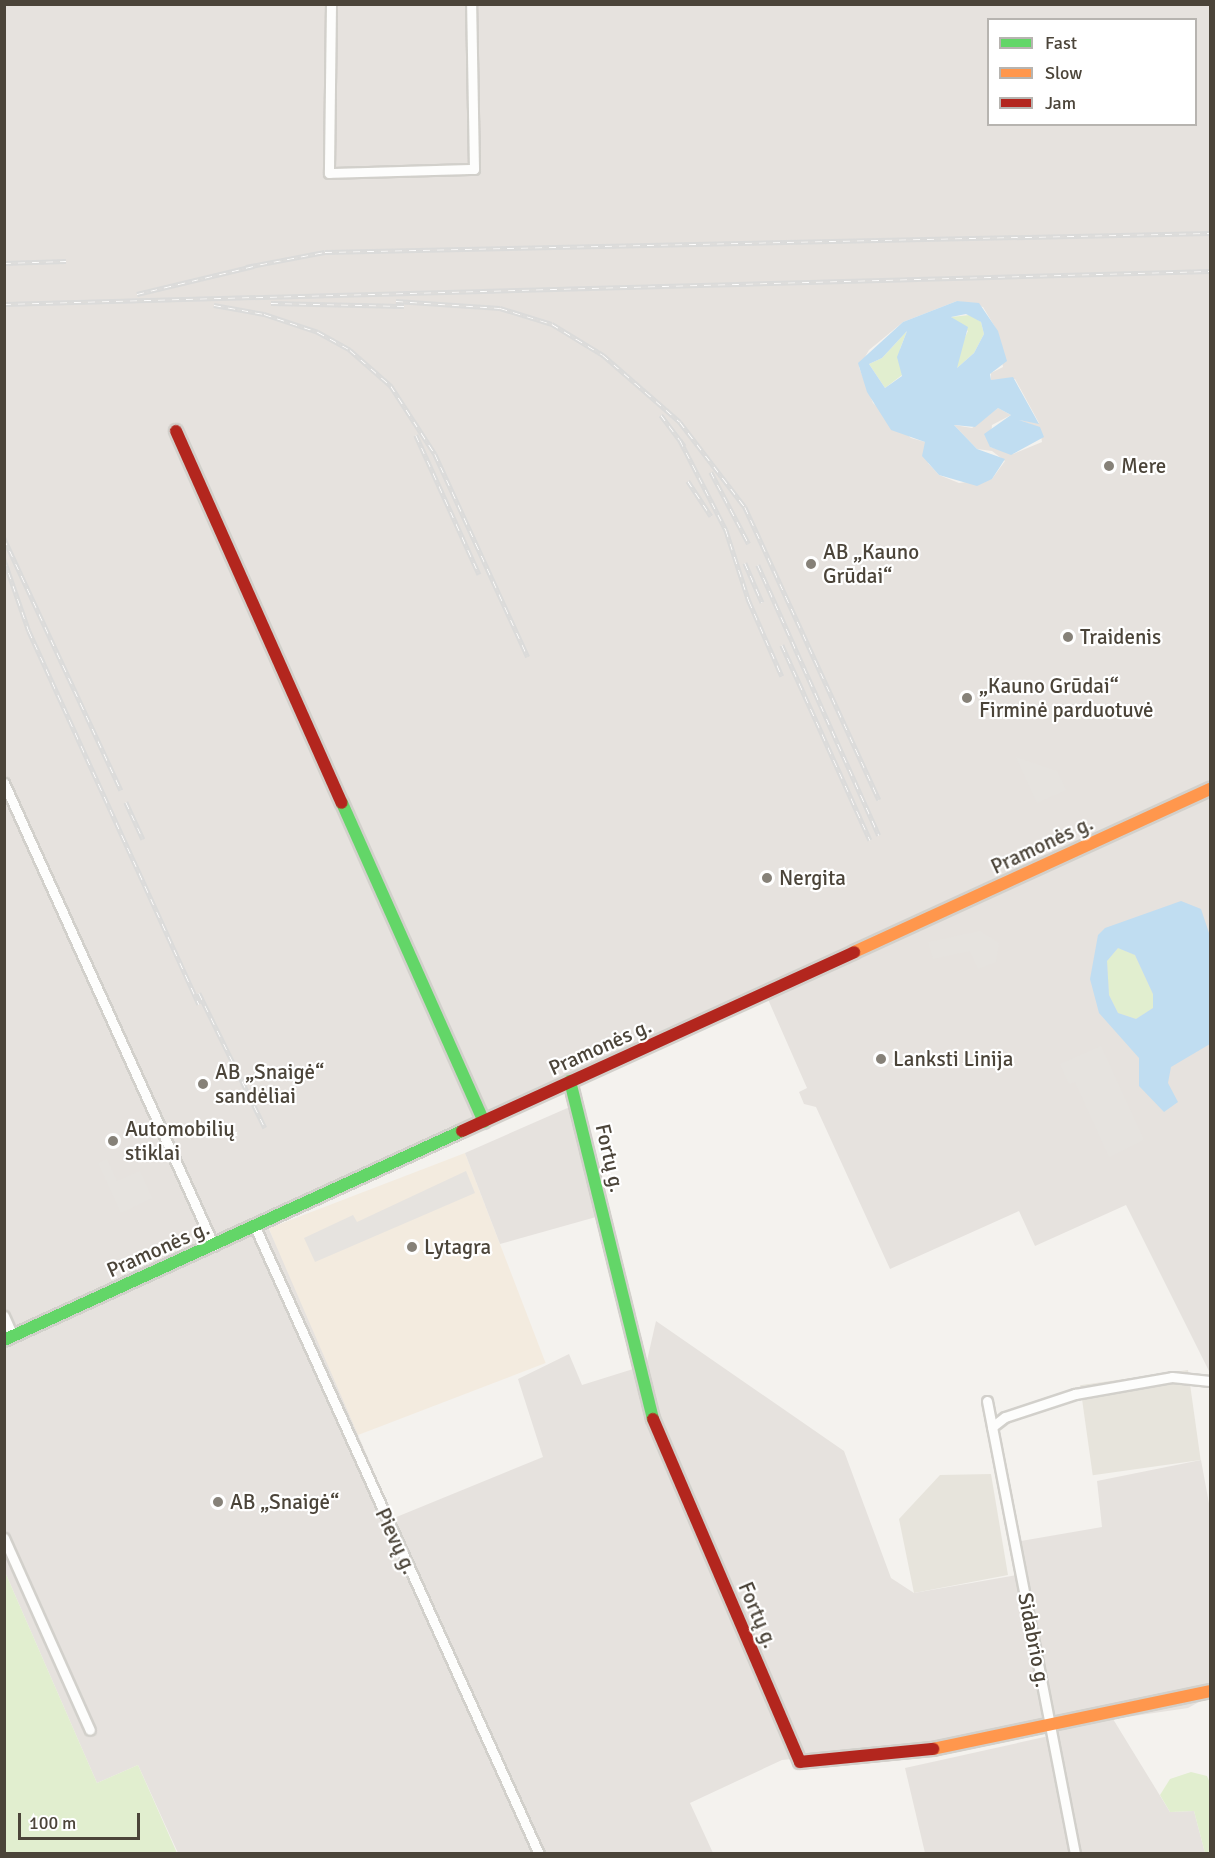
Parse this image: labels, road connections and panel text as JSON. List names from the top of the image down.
{
  "streets": {
    "street": [
      "Pramonės g.",
      "Fortų g.",
      "Pievų g.",
      "Sidabrio g."
    ]
  },
  "crossings": [
    ["Pramonės g.", "Fortų g."],
    ["Pramonės g.", "Pievų g."],
    ["Fortų g.", "Sidabrio g."]
  ],
  "places": [
    "Mere",
    "AB „Kauno Grūdai“",
    "Traidenis",
    "„Kauno Grūdai“ Firminė parduotuvė",
    "Nergita",
    "Lanksti Linija",
    "AB „Snaigė“ sandėliai",
    "Automobilių stiklai",
    "Lytagra",
    "AB „Snaigė“"
  ],
  "legend": ["Fast", "Slow", "Jam"],
  "scale_bar": "100 m"
}
